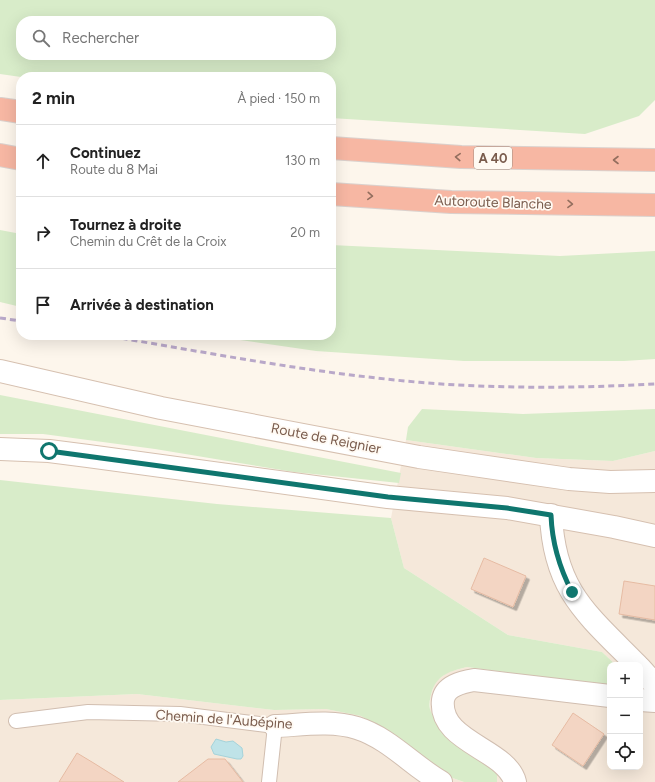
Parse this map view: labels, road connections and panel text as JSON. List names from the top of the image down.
{
  "streets": {
    "highway": ["A 40", "Autoroute Blanche"],
    "main road": ["Route de Reignier", "Chemin de l'Aubépine"]
  },
  "page": {
    "search": "Rechercher",
    "heading": ["2 min", "À pied · 150 m"],
    "list": [
      ["Continuez", "Route du 8 Mai", "130 m"],
      ["Tournez à droite", "Chemin du Crêt de la Croix", "20 m"],
      "Arrivée à destination"
    ],
    "map_buttons": ["+", "−"]
  }
}
